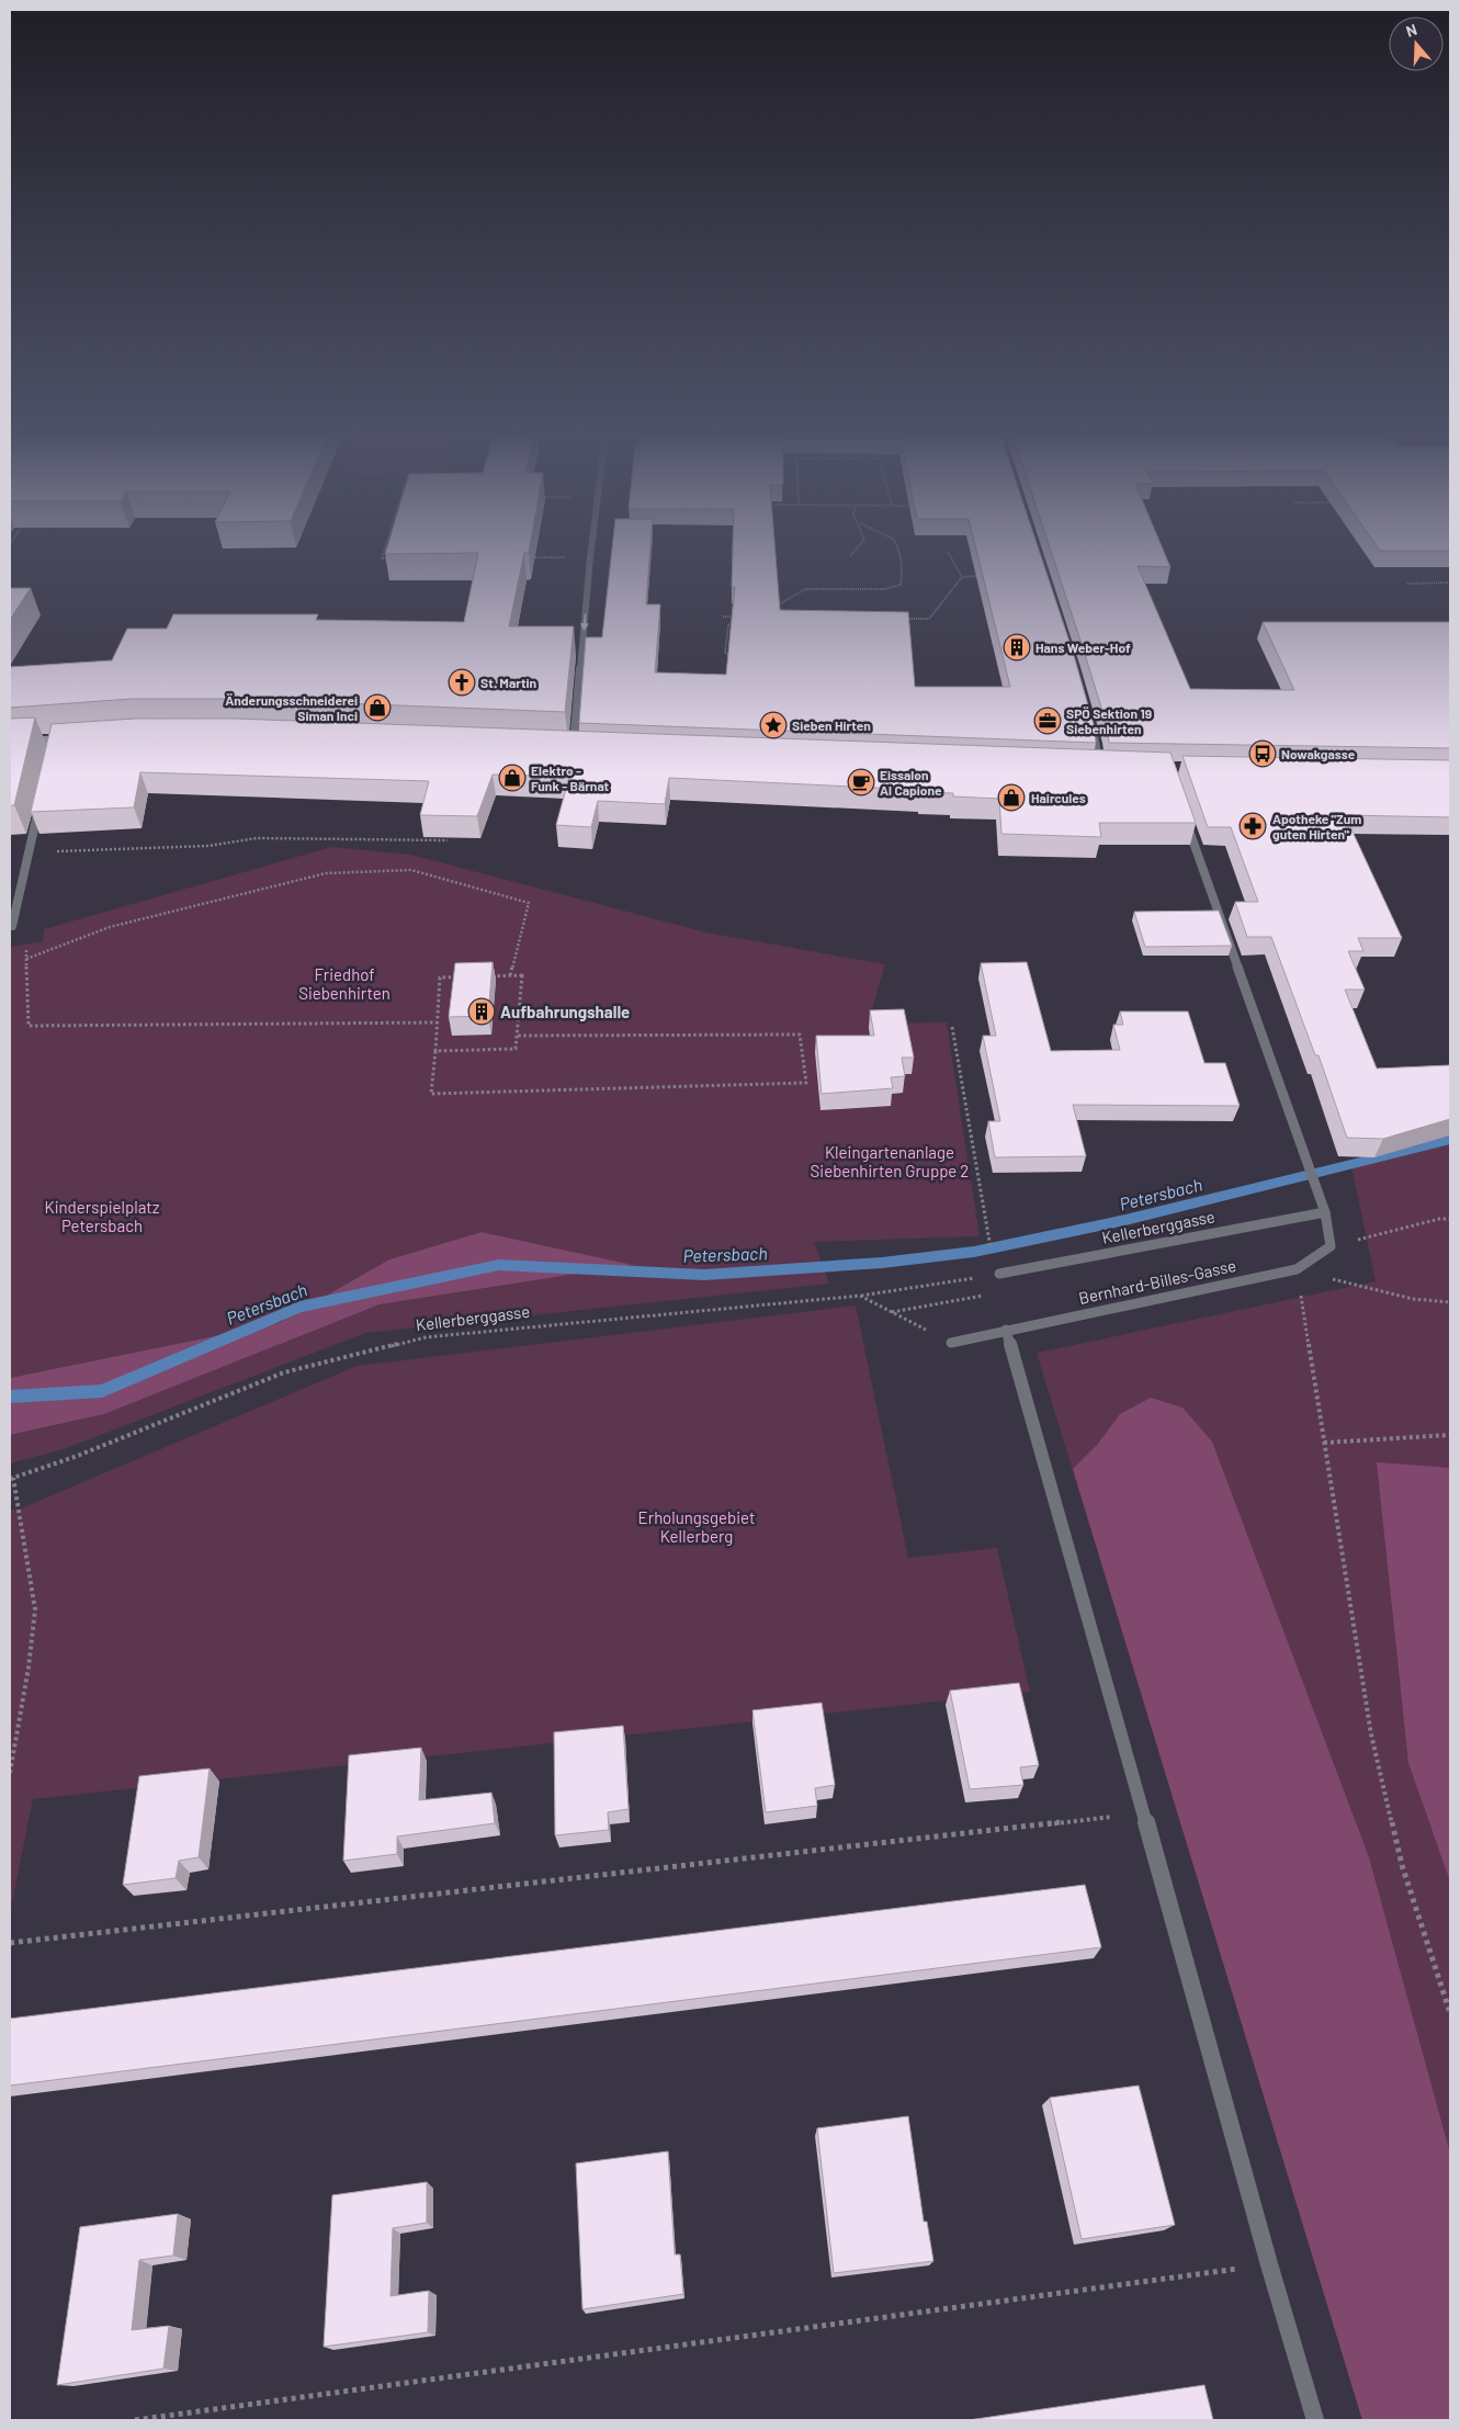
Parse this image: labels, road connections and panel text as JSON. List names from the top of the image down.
{
  "streets": {
    "street": ["Kellerberggasse", "Bernhard-Billes-Gasse"]
  },
  "water": ["Petersbach"],
  "parks": [
    "Friedhof Siebenhirten",
    "Kleingartenanlage Siebenhirten Gruppe 2",
    "Kinderspielplatz Petersbach",
    "Erholungsgebiet Kellerberg"
  ],
  "places": {
    "building": ["Hans Weber-Hof", "Aufbahrungshalle"],
    "church": ["St. Martin"],
    "shop": ["Änderungsschneiderei Siman Inci", "Elektro - Funk - Bärnat", "Haircules"],
    "office": ["SPÖ Sektion 19 Siebenhirten"],
    "place": ["Sieben Hirten"],
    "bus stop": ["Nowakgasse"],
    "cafe": ["Eissalon Al Capione"],
    "pharmacy": ["Apotheke \"Zum guten Hirten\""]
  },
  "north": "top"
}
